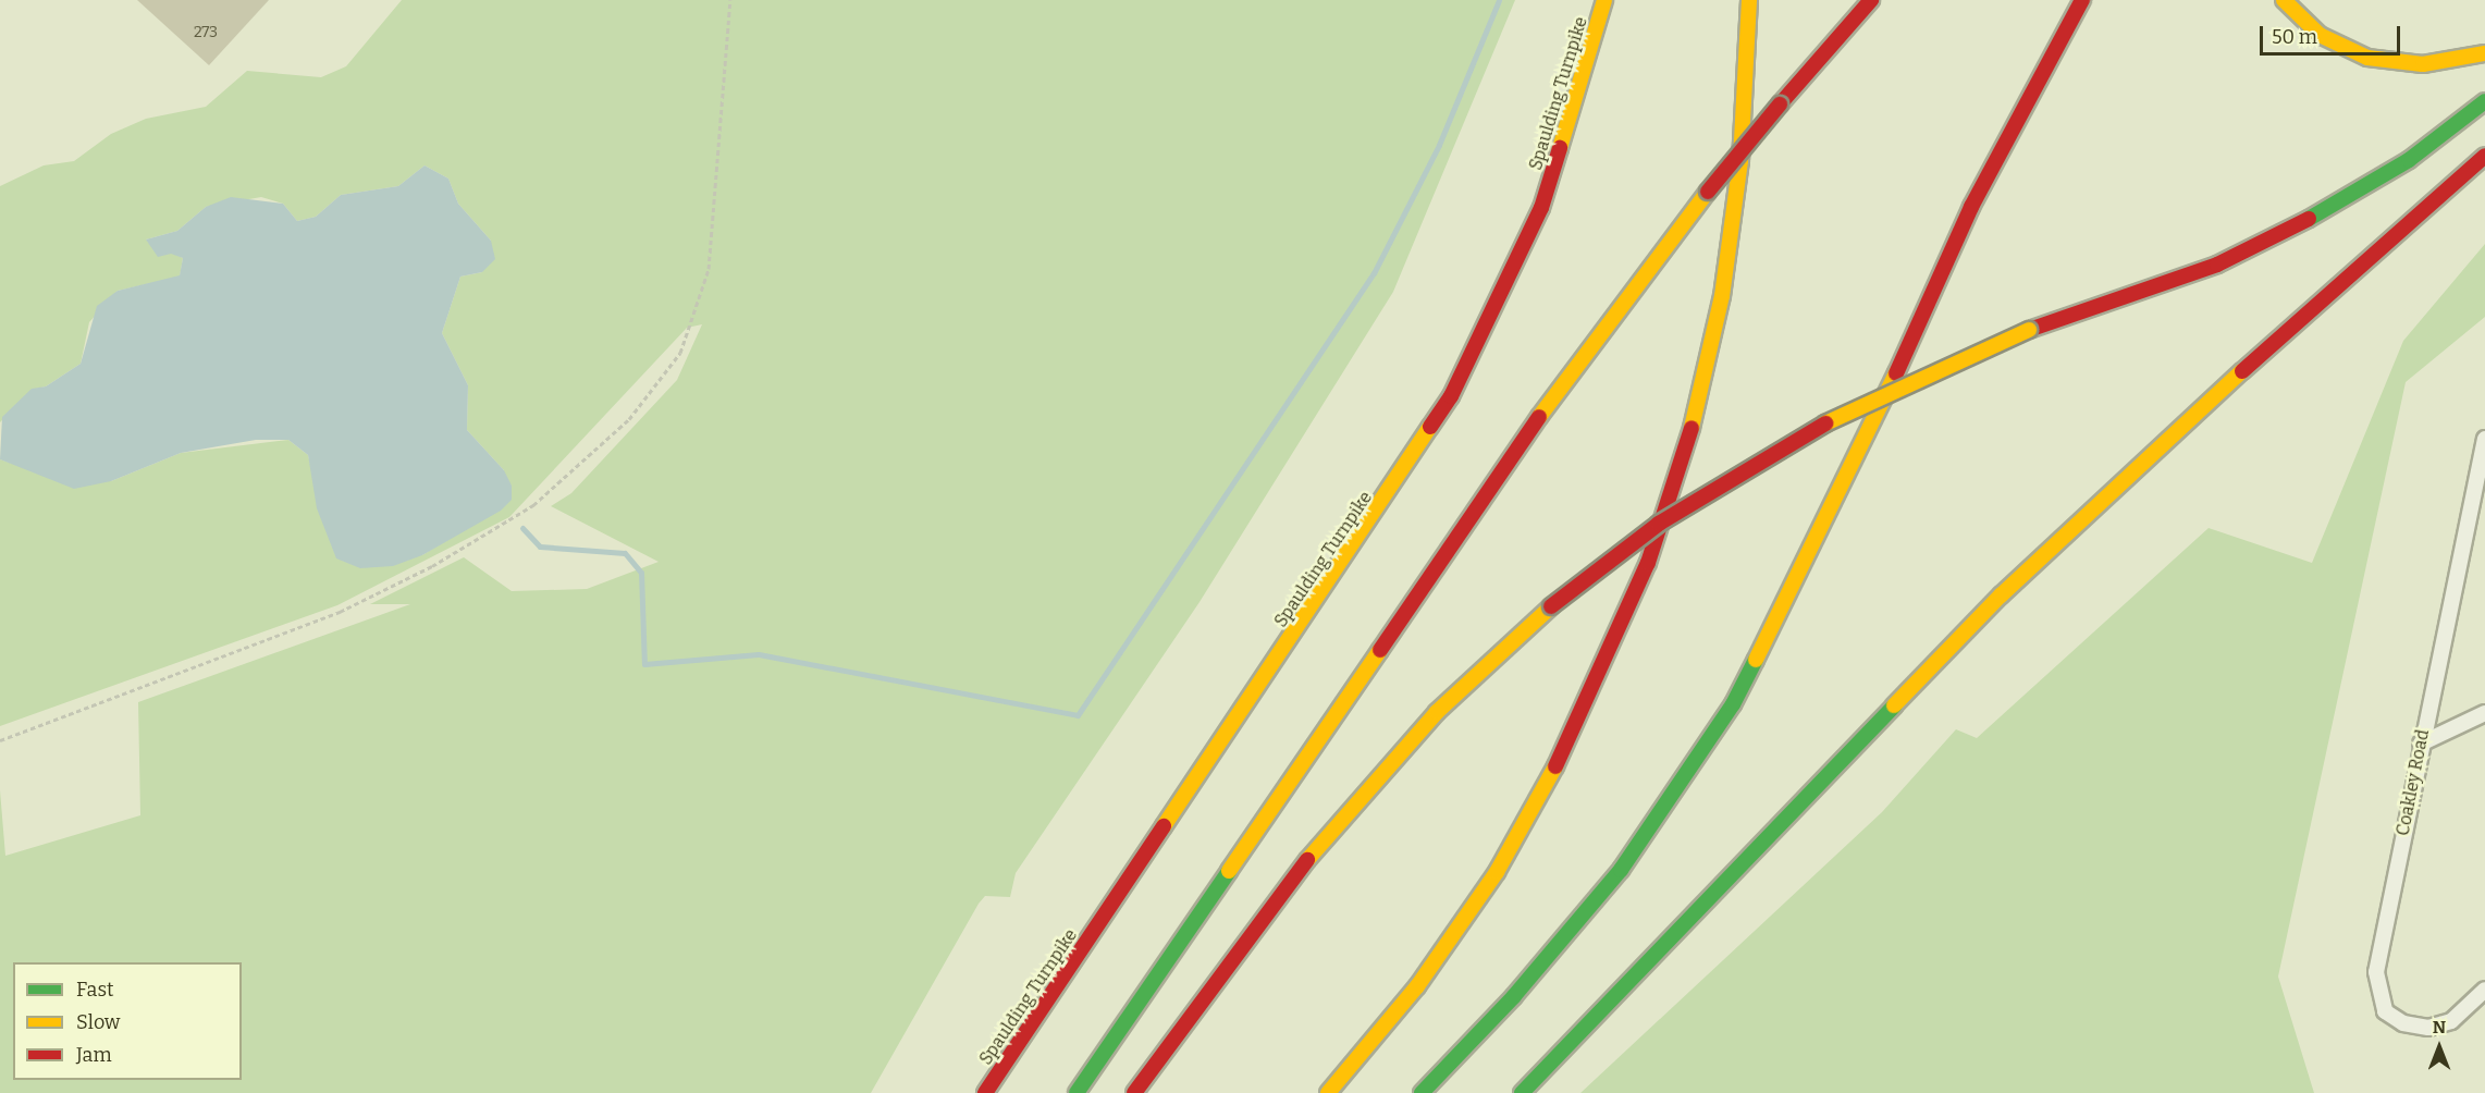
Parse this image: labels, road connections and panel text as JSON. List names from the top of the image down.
{
  "streets": {
    "highway": ["Spaulding Turnpike"],
    "street": ["Coakley Road"]
  },
  "house_numbers": ["273"],
  "legend": ["Fast", "Slow", "Jam"],
  "scale_bar": "50 m",
  "north": "top"
}
